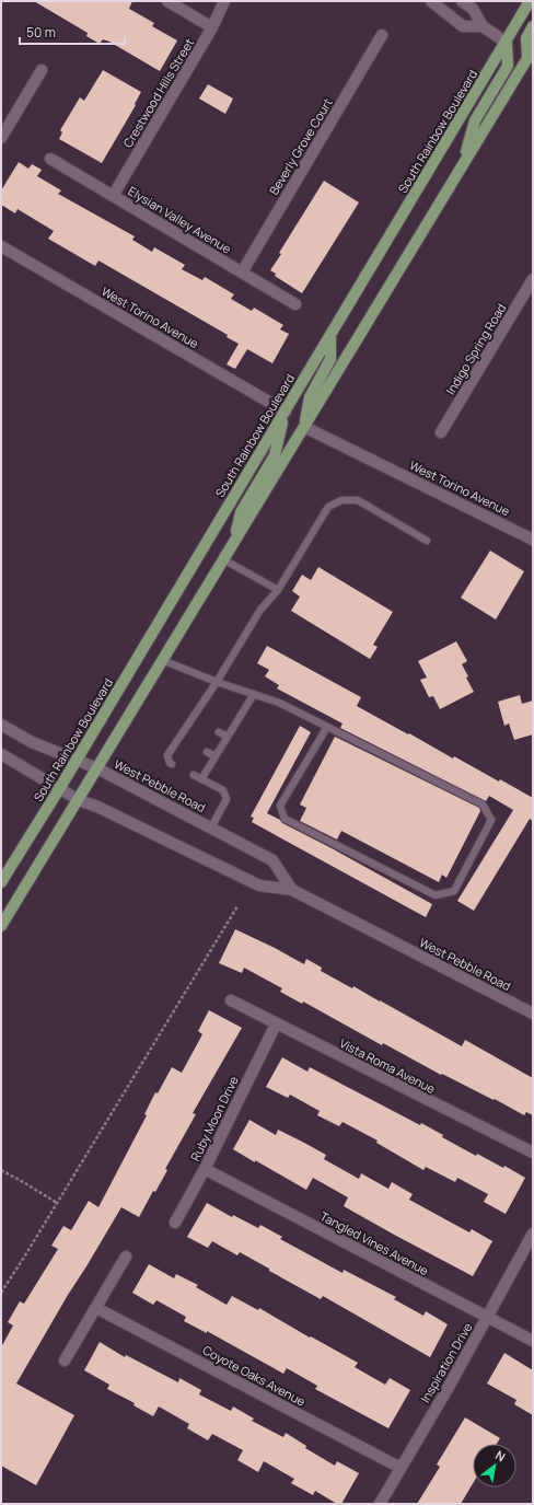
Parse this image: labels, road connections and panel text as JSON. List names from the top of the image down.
{
  "streets": {
    "main road": ["South Rainbow Boulevard"],
    "street": [
      "Crestwood Hills Street",
      "Beverly Grove Court",
      "Elysian Valley Avenue",
      "West Torino Avenue",
      "Indigo Spring Road",
      "West Pebble Road",
      "Vista Roma Avenue",
      "Ruby Moon Drive",
      "Tangled Vines Avenue",
      "Inspiration Drive",
      "Coyote Oaks Avenue"
    ]
  },
  "crossings": [
    ["Crestwood Hills Street", "Elysian Valley Avenue"],
    ["South Rainbow Boulevard", "West Torino Avenue"],
    ["South Rainbow Boulevard", "West Pebble Road"],
    ["Beverly Grove Court", "Elysian Valley Avenue"],
    ["Vista Roma Avenue", "Ruby Moon Drive"],
    ["Ruby Moon Drive", "Tangled Vines Avenue"],
    ["Tangled Vines Avenue", "Inspiration Drive"],
    ["Inspiration Drive", "Coyote Oaks Avenue"]
  ],
  "scale_bar": "50 m",
  "north": "top right"
}
